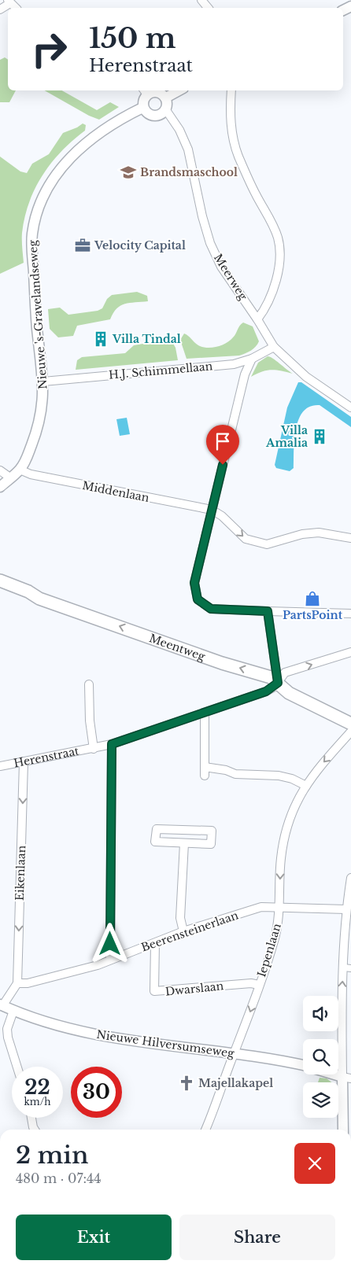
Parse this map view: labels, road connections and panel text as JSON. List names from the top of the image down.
{
  "streets": {
    "main road": ["Meentweg"],
    "street": [
      "Meerweg",
      "Nieuwe 's-Gravelandseweg",
      "H.J. Schimmellaan",
      "Middenlaan",
      "Herenstraat",
      "Eikenlaan",
      "Beerensteinerlaan",
      "Iepenlaan",
      "Dwarslaan",
      "Nieuwe Hilversumseweg"
    ]
  },
  "crossings": [
    ["Meerweg", "Nieuwe 's-Gravelandseweg"],
    ["Meerweg", "H.J. Schimmellaan"],
    ["Nieuwe 's-Gravelandseweg", "H.J. Schimmellaan"],
    ["Nieuwe 's-Gravelandseweg", "Middenlaan"],
    ["Meentweg", "Herenstraat"],
    ["Herenstraat", "Eikenlaan"],
    ["Eikenlaan", "Beerensteinerlaan"],
    ["Beerensteinerlaan", "Iepenlaan"],
    ["Beerensteinerlaan", "Dwarslaan"],
    ["Iepenlaan", "Dwarslaan"],
    ["Iepenlaan", "Nieuwe Hilversumseweg"]
  ],
  "one_way": ["Meentweg", "Eikenlaan", "Iepenlaan"],
  "places": {
    "school or university": ["Brandsmaschool"],
    "office": ["Velocity Capital"],
    "building": ["Villa Tindal", "Villa Amalia"],
    "shop": ["PartsPoint"],
    "church": ["Majellakapel"]
  },
  "page": {
    "turn": ["150 m", "Herenstraat"],
    "speed": "22 km/h",
    "limit": "30",
    "heading": ["2 min", "480 m · 07:44"],
    "buttons": ["Exit", "Share"]
  }
}
